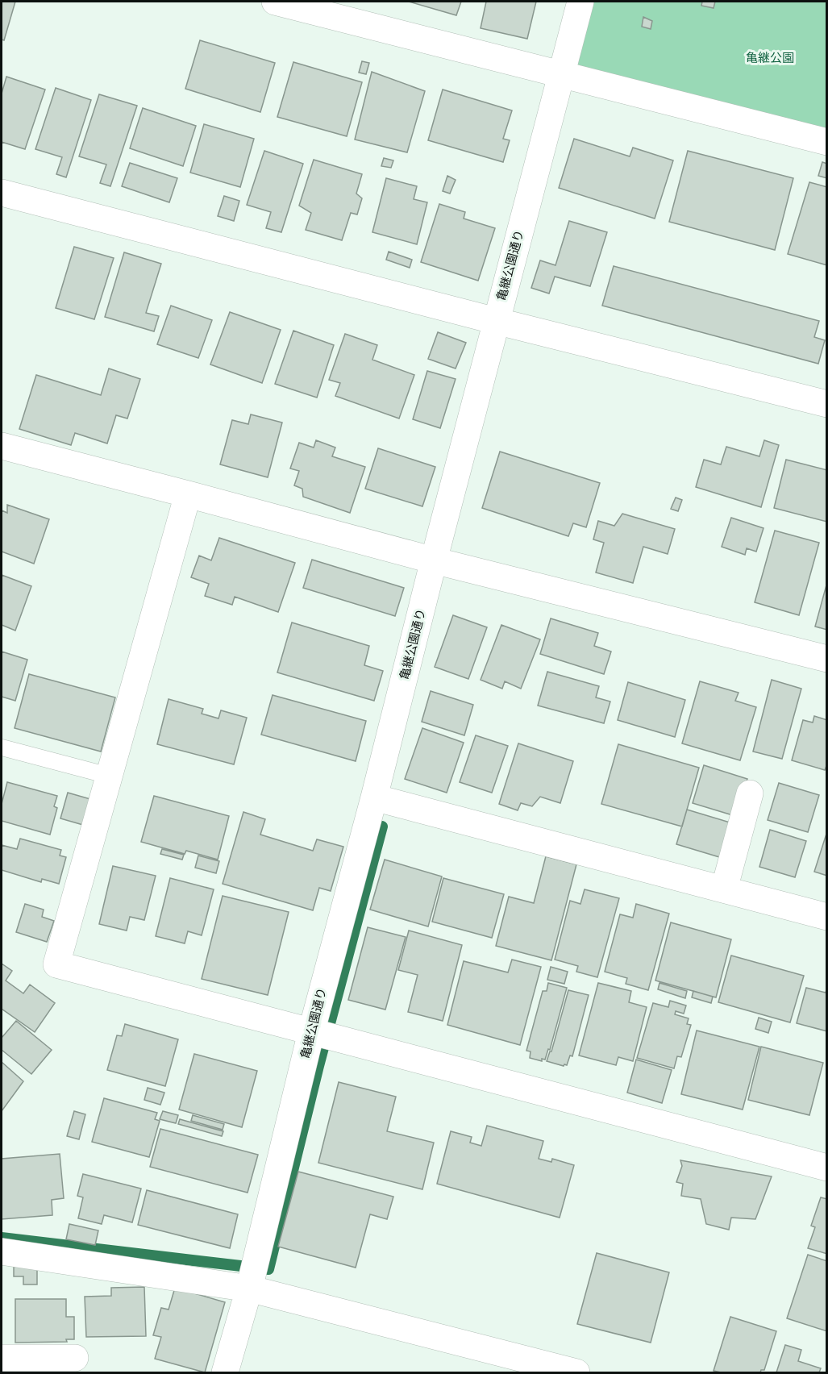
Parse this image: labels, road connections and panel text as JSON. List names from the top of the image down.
{
  "streets": {
    "street": ["亀継公園通り"]
  },
  "parks": ["亀継公園"]
}
